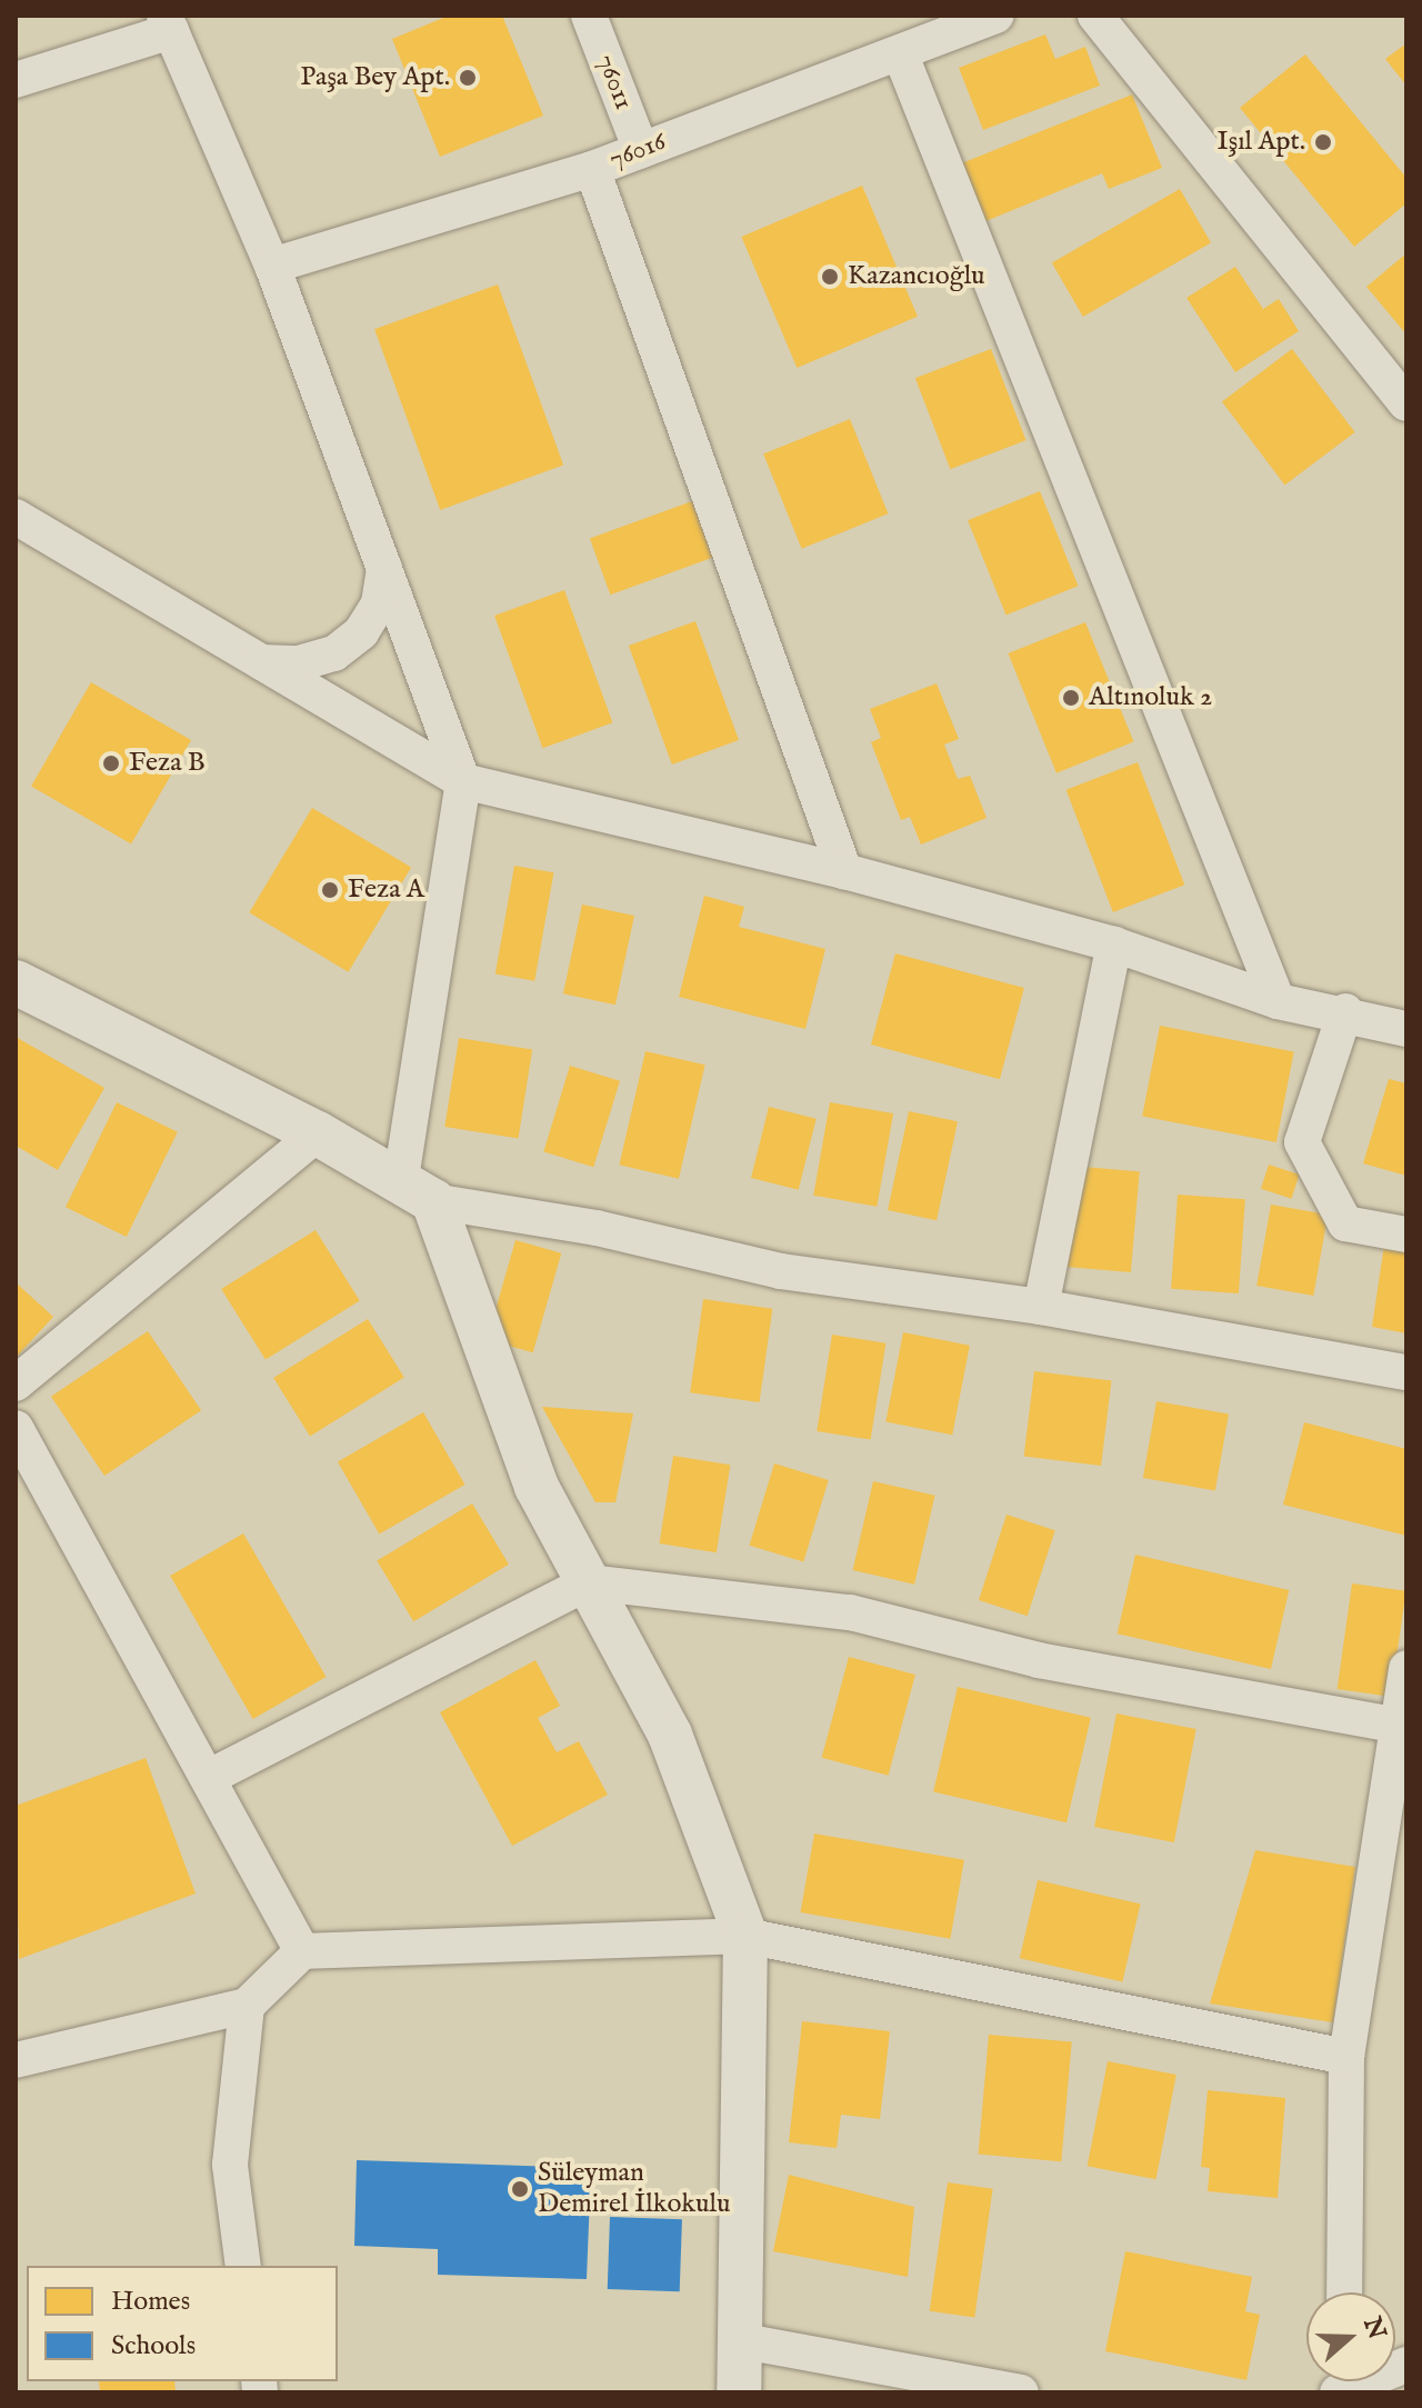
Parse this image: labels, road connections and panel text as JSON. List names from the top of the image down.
{
  "streets": {
    "street": ["76011", "76016"]
  },
  "crossings": [
    ["76011", "76016"]
  ],
  "places": [
    "Paşa Bey Apt.",
    "Işıl Apt.",
    "Kazancıoğlu",
    "Altınoluk 2",
    "Feza B",
    "Feza A",
    "Süleyman Demirel İlkokulu"
  ],
  "legend": ["Homes", "Schools"],
  "north": "right"
}
